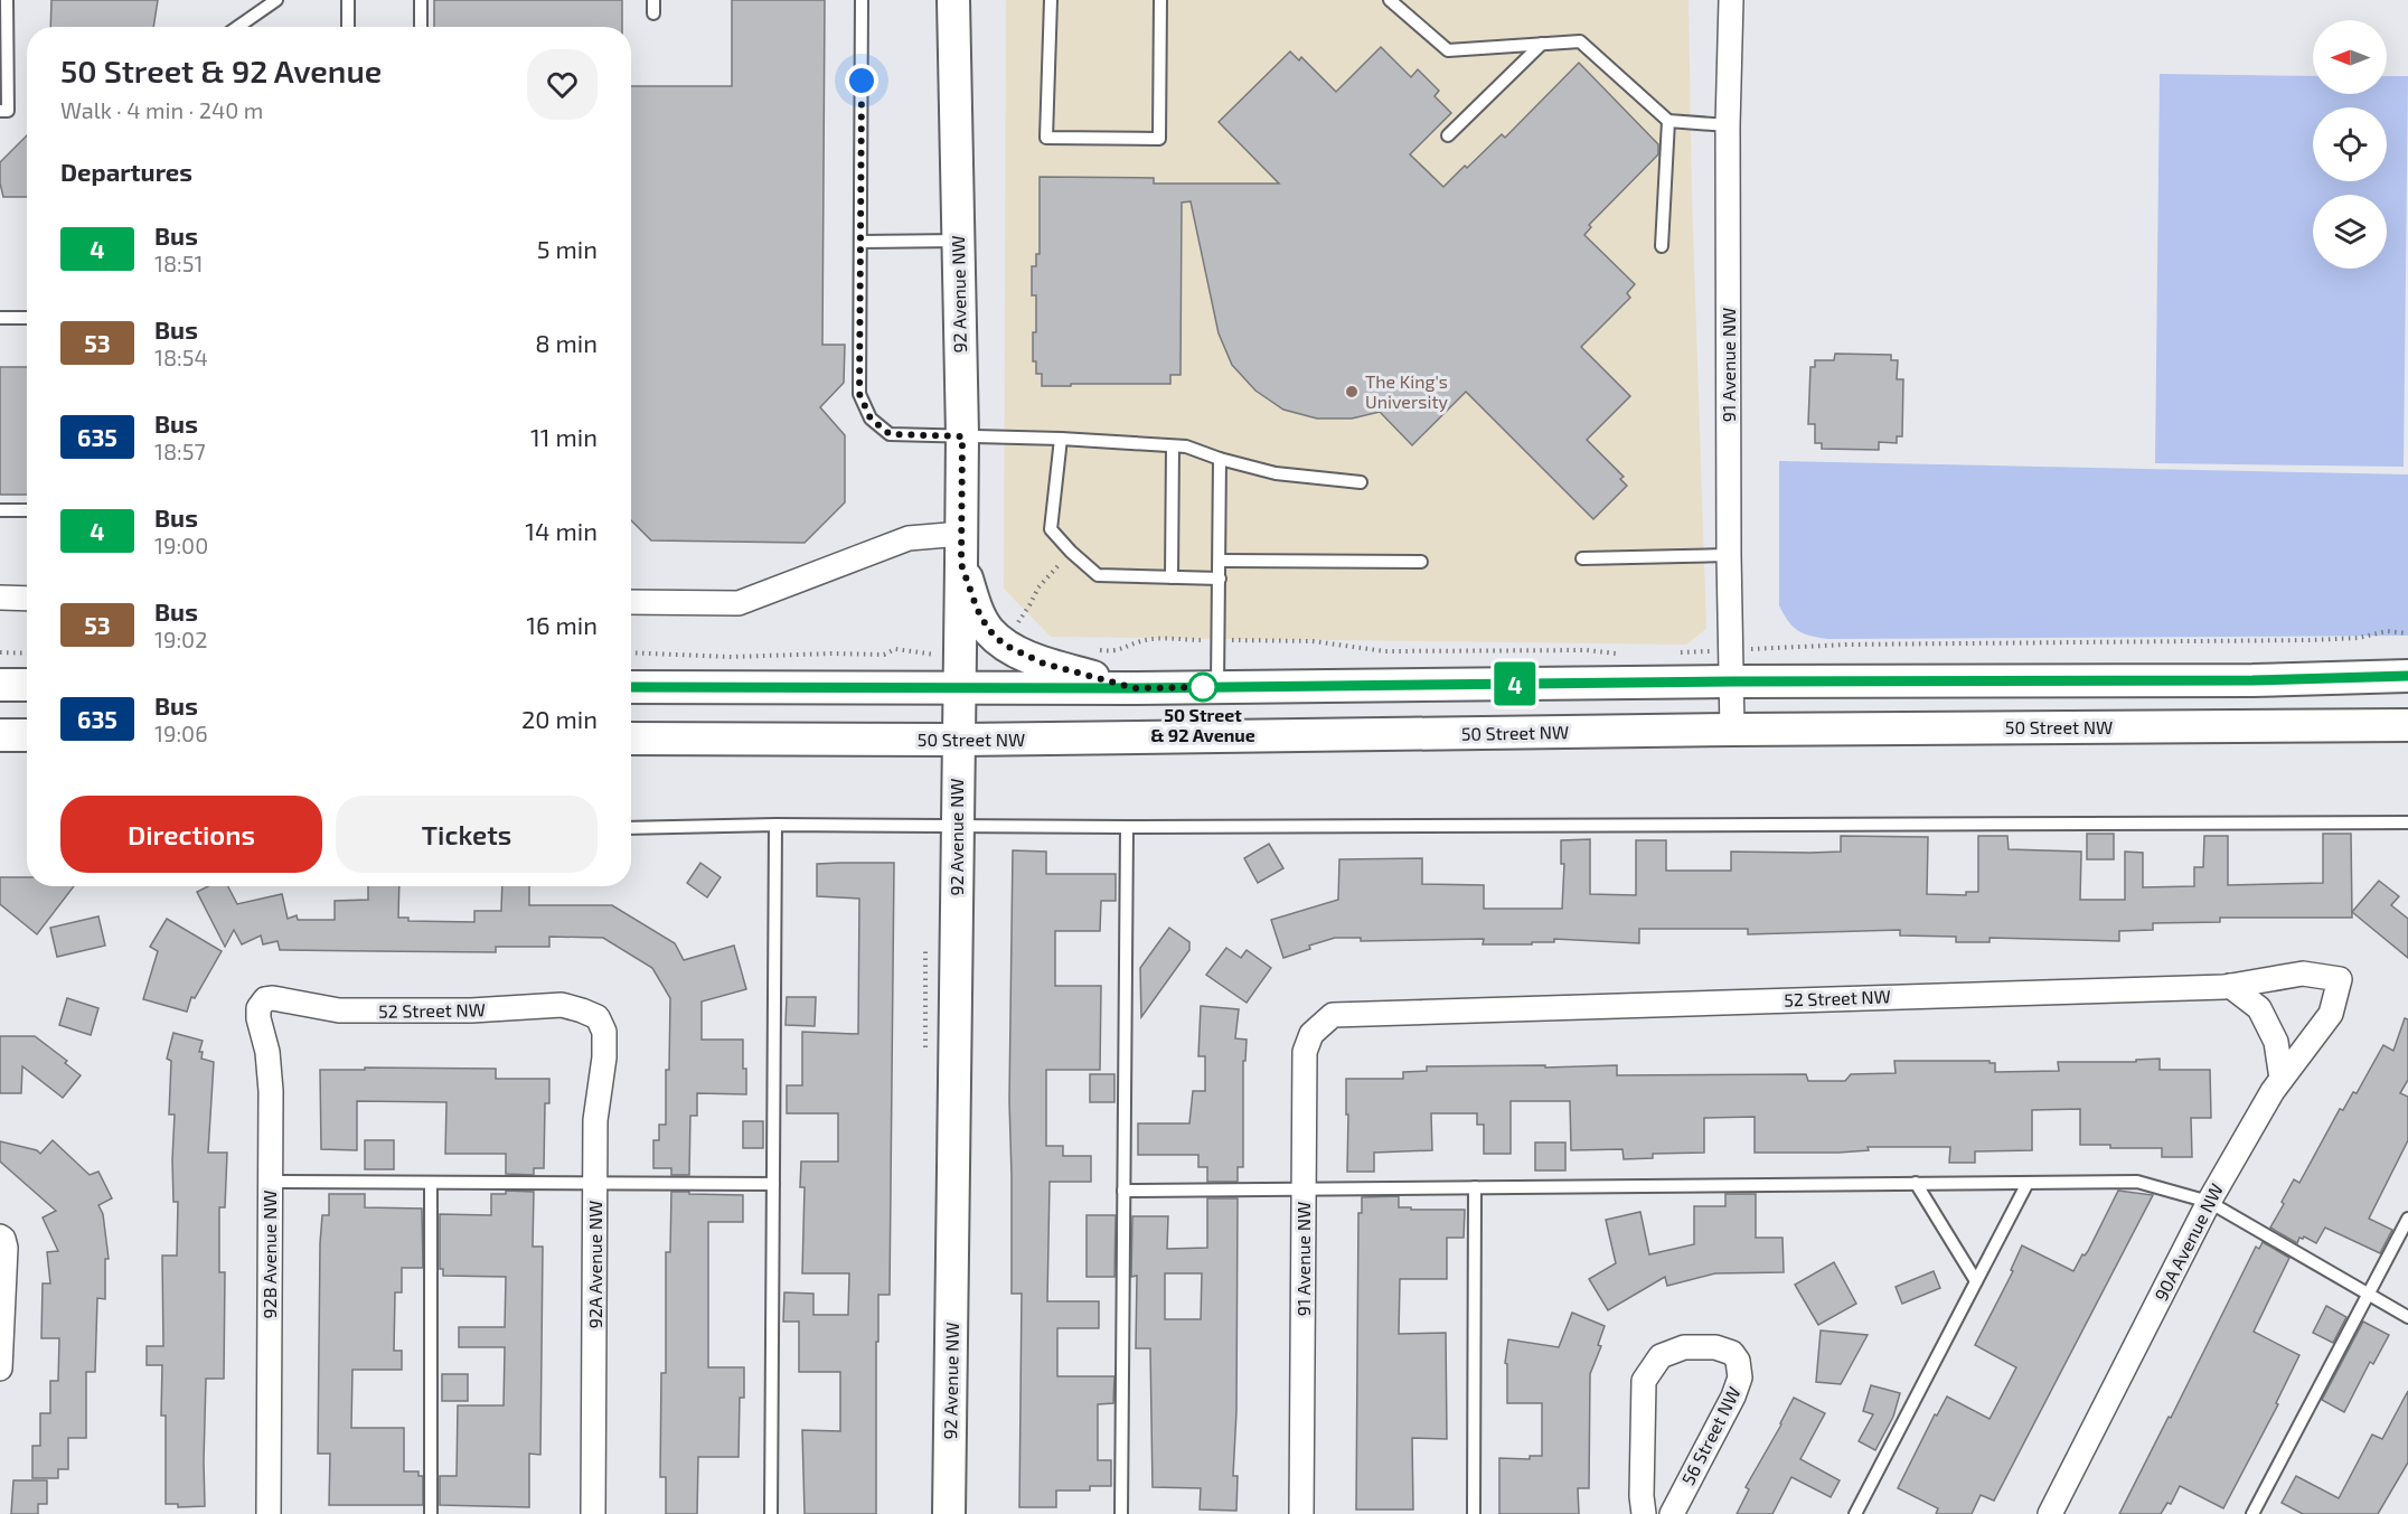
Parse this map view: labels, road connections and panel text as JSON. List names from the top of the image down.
{
  "streets": {
    "main road": ["92 Avenue NW", "50 Street NW"],
    "street": [
      "91 Avenue NW",
      "52 Street NW",
      "90A Avenue NW",
      "92B Avenue NW",
      "92A Avenue NW",
      "56 Street NW"
    ]
  },
  "crossings": [
    ["92 Avenue NW", "50 Street NW"],
    ["91 Avenue NW", "50 Street NW"],
    ["91 Avenue NW", "52 Street NW"],
    ["52 Street NW", "90A Avenue NW"],
    ["52 Street NW", "92B Avenue NW"],
    ["52 Street NW", "92A Avenue NW"]
  ],
  "places": ["The King's University", "50 Street & 92 Avenue"],
  "lines": ["bus line 4"],
  "north": "left",
  "page": {
    "on_map": "4",
    "heading": [
      ["50 Street & 92 Avenue", "Walk · 4 min · 240 m"],
      "Departures"
    ],
    "list": [
      {
        "mark": "4",
        "name": "Bus",
        "note": "18:51",
        "value": "5 min"
      },
      {
        "mark": "53",
        "name": "Bus",
        "note": "18:54",
        "value": "8 min"
      },
      {
        "mark": "635",
        "name": "Bus",
        "note": "18:57",
        "value": "11 min"
      },
      {
        "mark": "4",
        "name": "Bus",
        "note": "19:00",
        "value": "14 min"
      },
      {
        "mark": "53",
        "name": "Bus",
        "note": "19:02",
        "value": "16 min"
      },
      {
        "mark": "635",
        "name": "Bus",
        "note": "19:06",
        "value": "20 min"
      }
    ],
    "buttons": ["Directions", "Tickets"]
  }
}
